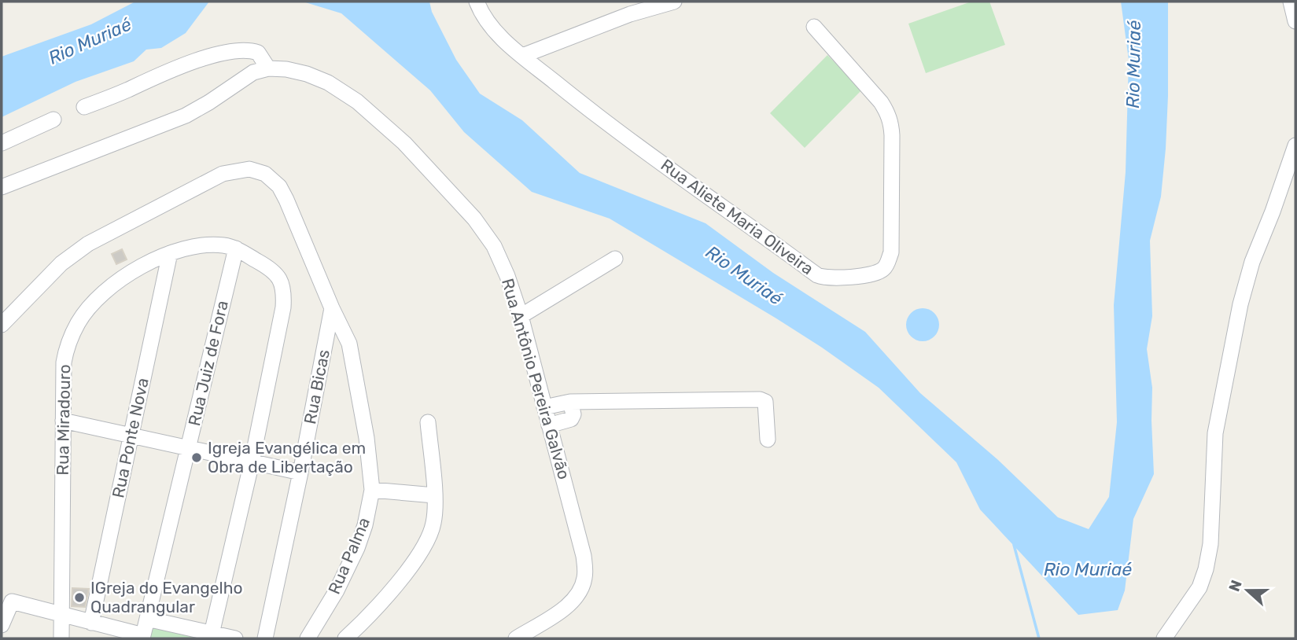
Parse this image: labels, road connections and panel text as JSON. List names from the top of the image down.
{
  "streets": {
    "street": [
      "Rua Aliete Maria Oliveira",
      "Rua Juiz de Fora",
      "Rua Antônio Pereira Galvão",
      "Rua Bicas",
      "Rua Miradouro",
      "Rua Ponte Nova",
      "Rua Palma"
    ]
  },
  "crossings": [
    ["Rua Juiz de Fora", "Rua Miradouro"],
    ["Rua Bicas", "Rua Palma"],
    ["Rua Miradouro", "Rua Ponte Nova"]
  ],
  "water": ["Rio Muriaé"],
  "places": ["Igreja Evangélica em Obra de Libertação", "IGreja do Evangelho Quadrangular"],
  "north": "left"
}
